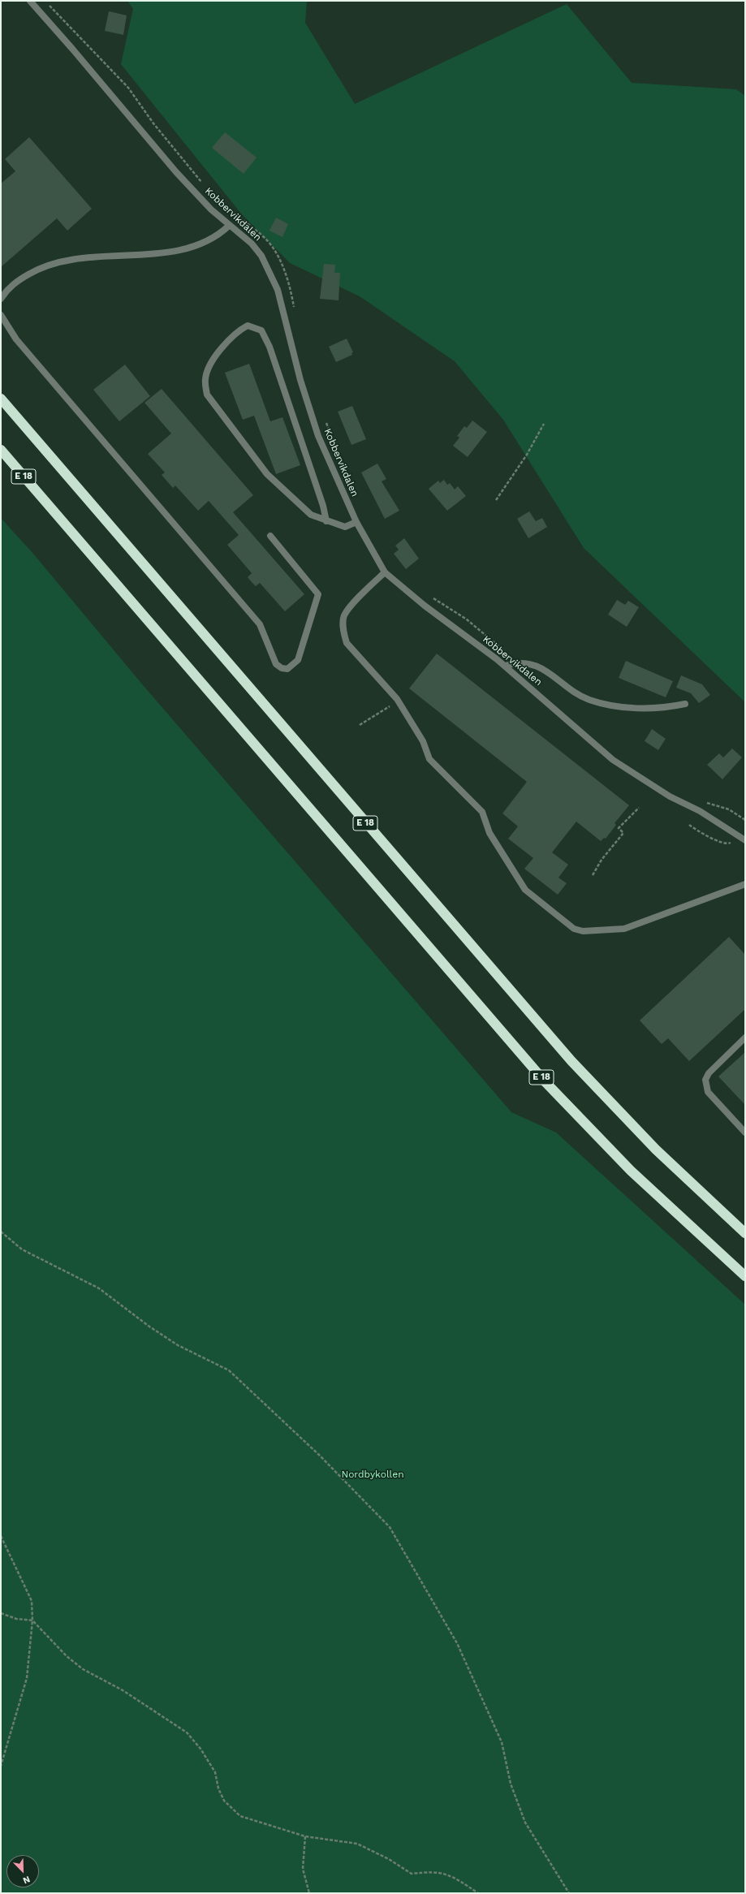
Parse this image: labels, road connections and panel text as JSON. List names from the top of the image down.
{
  "streets": {
    "highway": ["E 18"],
    "street": ["Kobbervikdalen"]
  },
  "parks": ["Nordbykollen"],
  "north": "bottom right"
}
